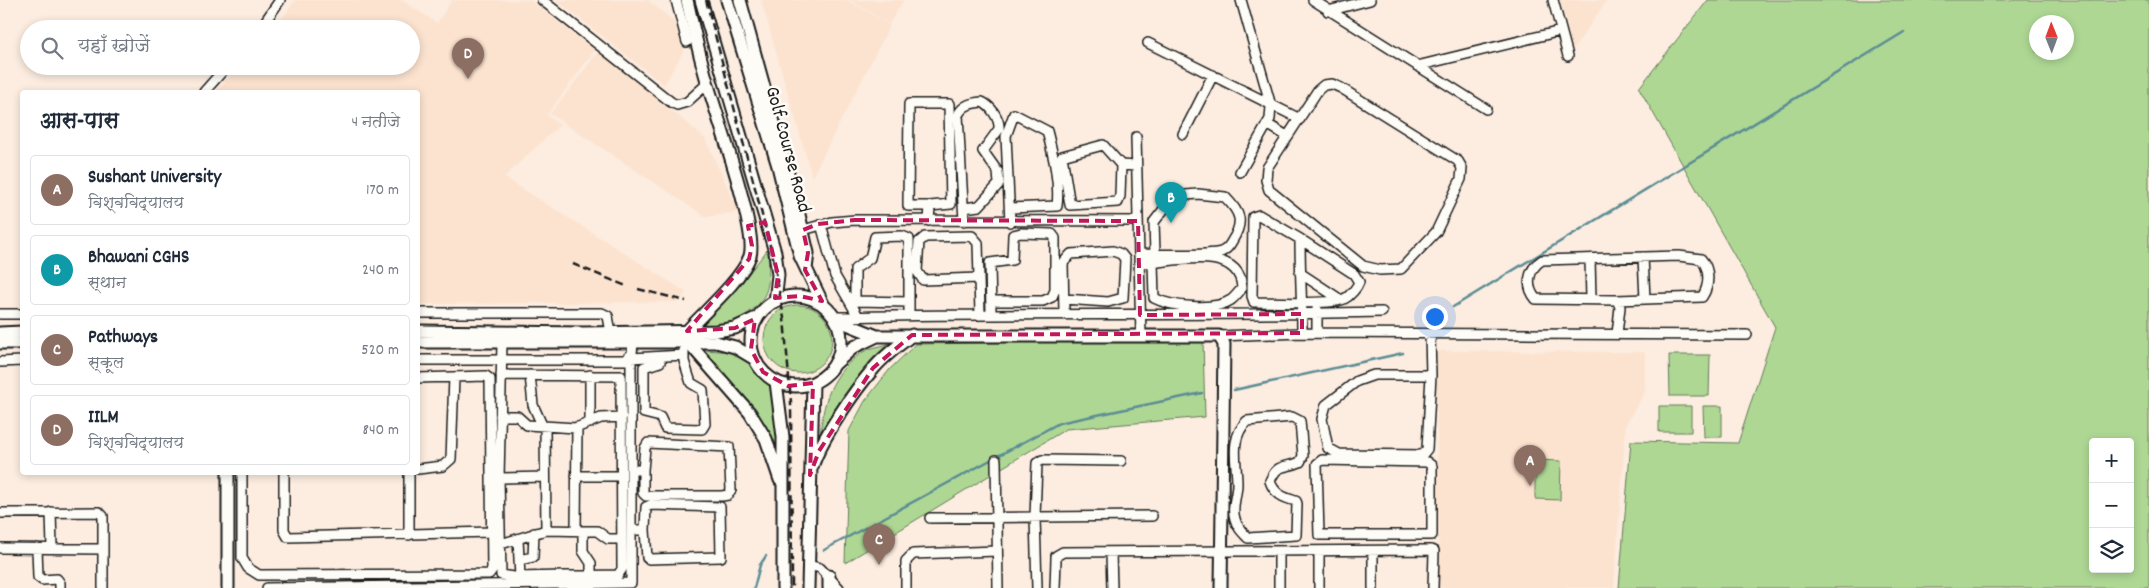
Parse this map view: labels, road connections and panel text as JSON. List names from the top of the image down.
{
  "streets": {
    "main road": ["Golf Course Road"]
  },
  "north": "top",
  "page": {
    "search": "यहाँ खोजें",
    "pins": [
      "D",
      "B",
      "A",
      "C"
    ],
    "heading": ["आस-पास", "4 नतीजे"],
    "list": [
      {
        "mark": "A",
        "name": "Sushant University",
        "note": "विश्वविद्यालय",
        "value": "170 m"
      },
      {
        "mark": "B",
        "name": "Bhawani CGHS",
        "note": "स्थान",
        "value": "240 m"
      },
      {
        "mark": "C",
        "name": "Pathways",
        "note": "स्कूल",
        "value": "520 m"
      },
      {
        "mark": "D",
        "name": "IILM",
        "note": "विश्वविद्यालय",
        "value": "840 m"
      }
    ],
    "map_buttons": ["+", "−"]
  }
}
